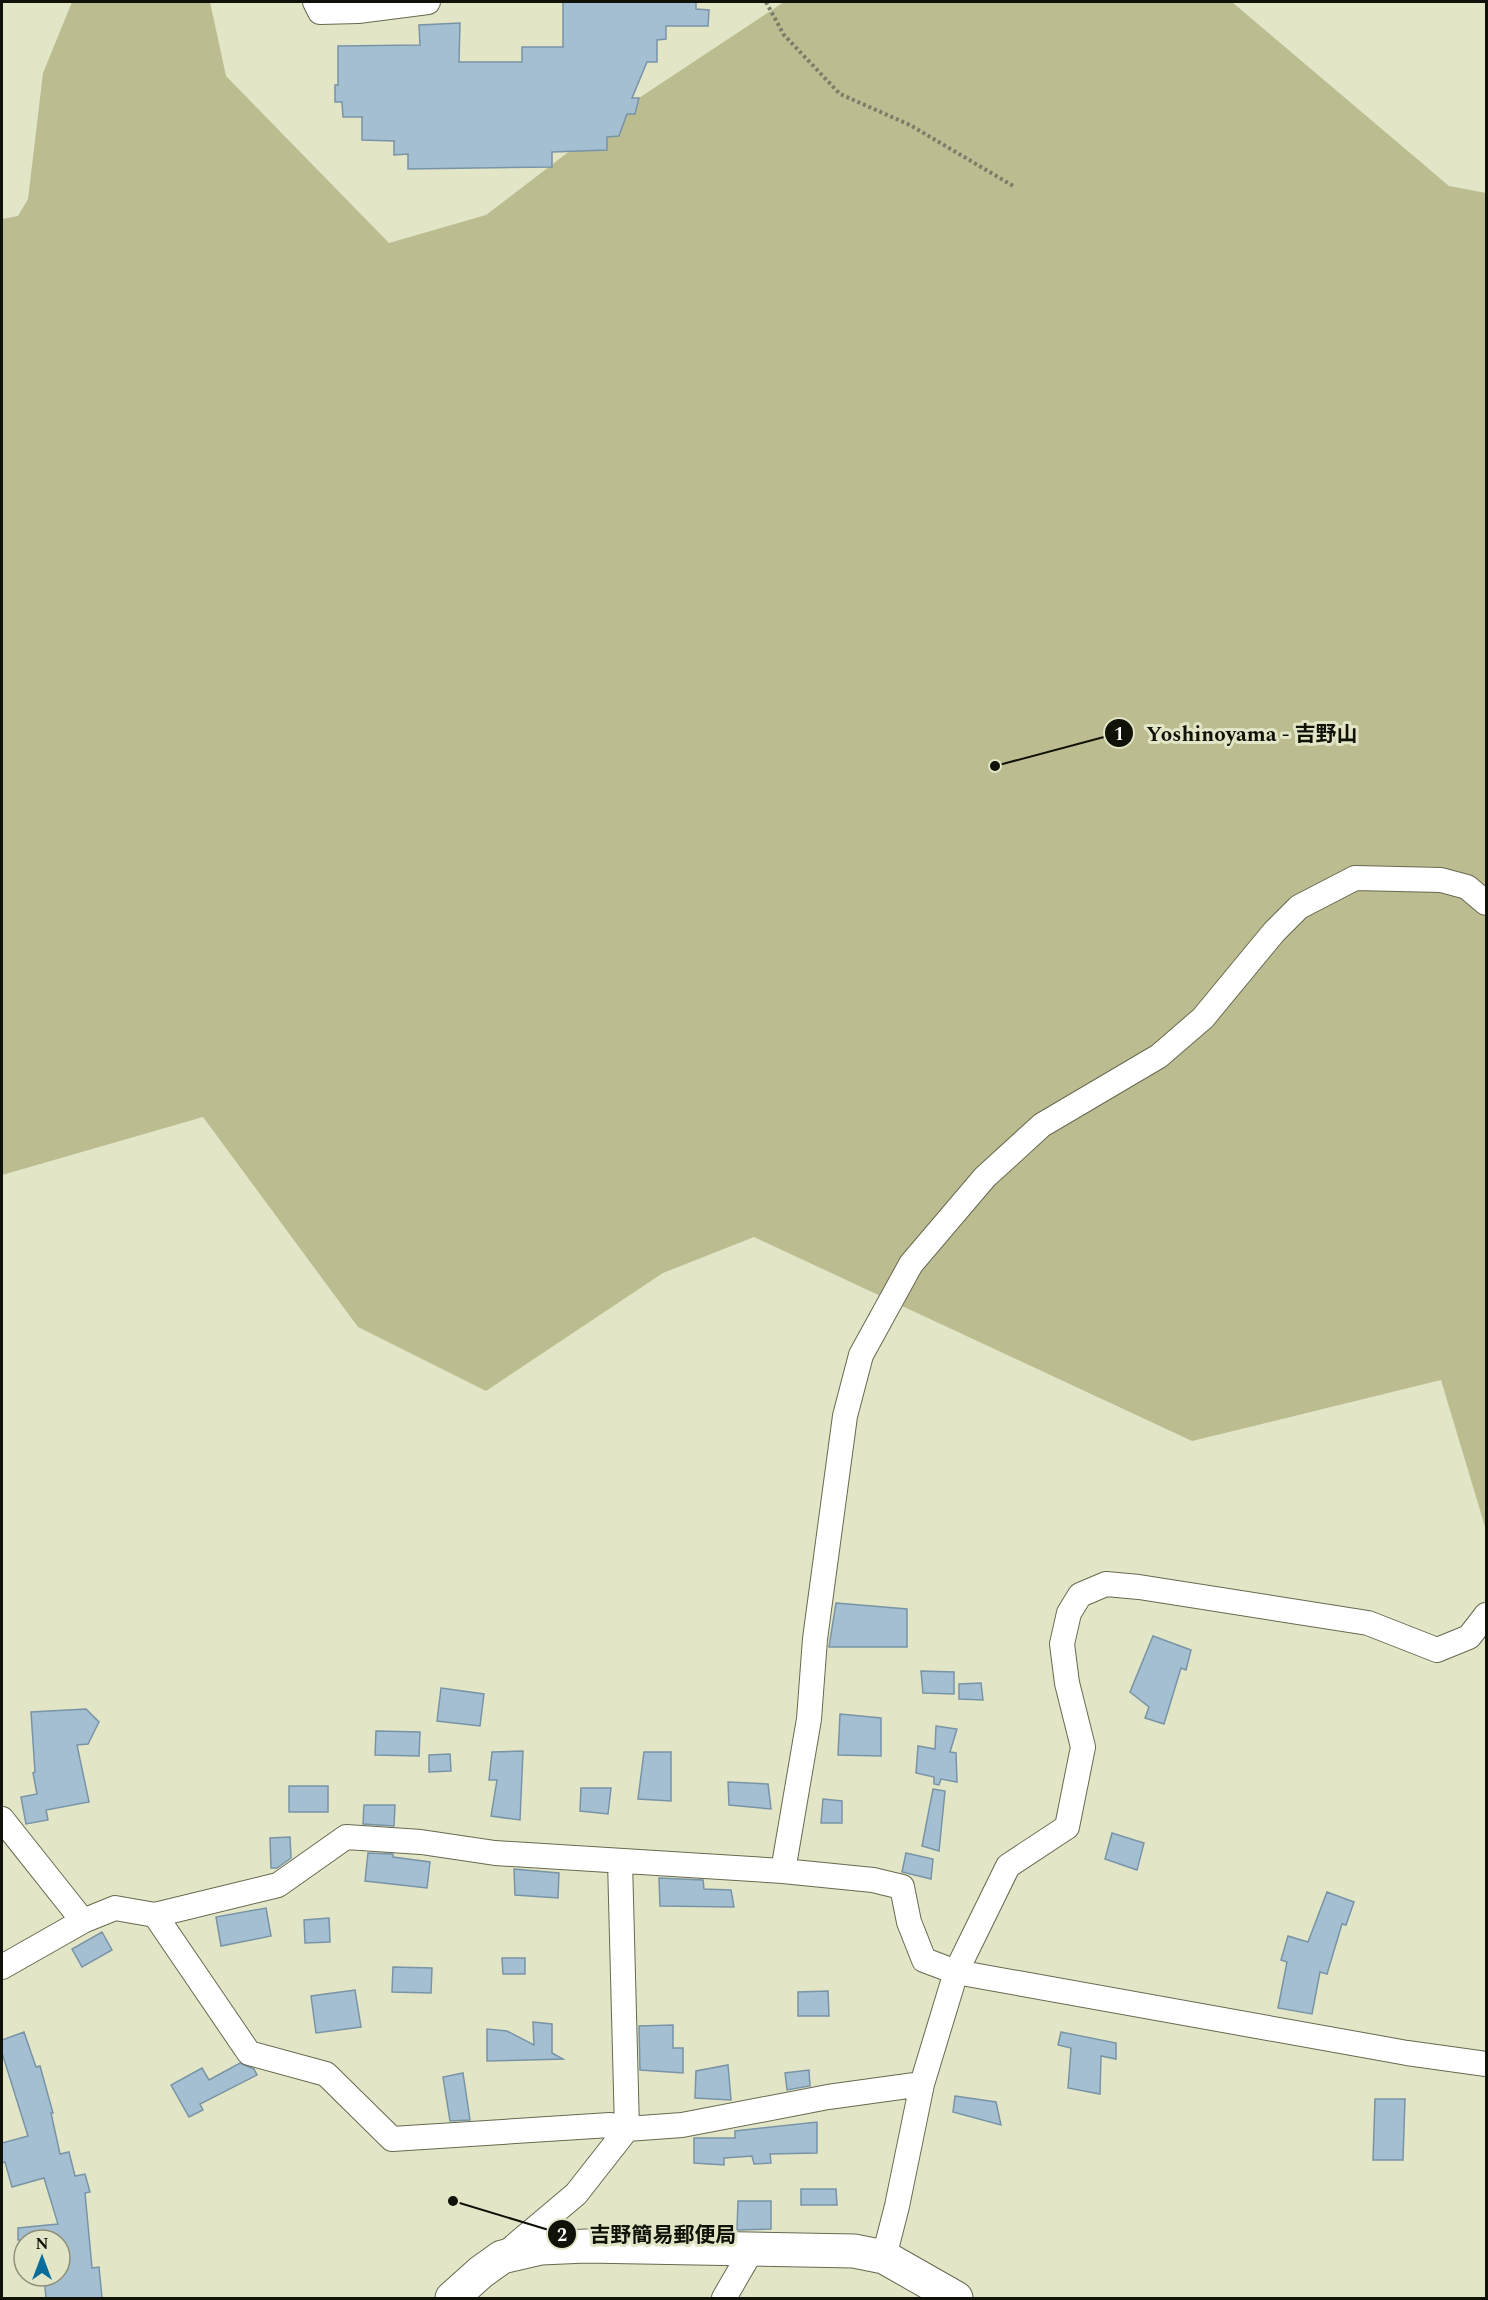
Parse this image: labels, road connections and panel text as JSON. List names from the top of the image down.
{
  "places": ["Yoshinoyama - 吉野山", "吉野簡易郵便局"],
  "north": "top"
}
